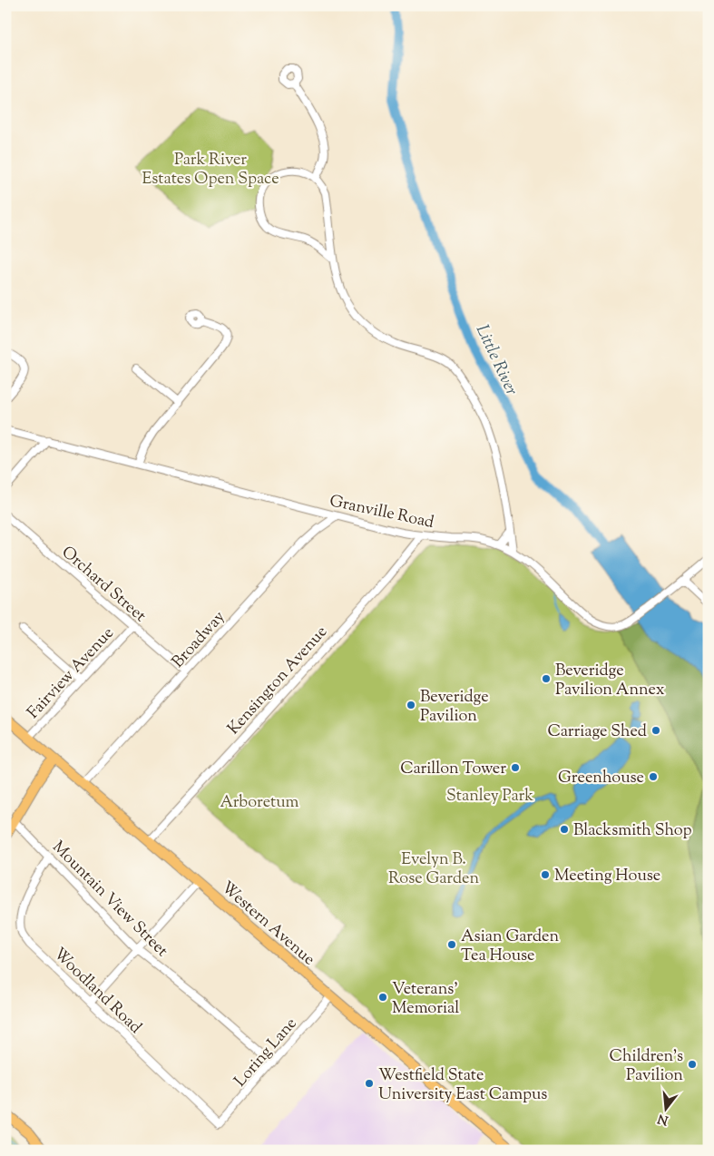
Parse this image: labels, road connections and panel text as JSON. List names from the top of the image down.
{
  "streets": {
    "main road": ["Western Avenue"],
    "street": [
      "Granville Road",
      "Orchard Street",
      "Broadway",
      "Fairview Avenue",
      "Kensington Avenue",
      "Mountain View Street",
      "Woodland Road",
      "Loring Lane"
    ]
  },
  "crossings": [
    ["Granville Road", "Broadway"],
    ["Granville Road", "Kensington Avenue"],
    ["Orchard Street", "Broadway"],
    ["Orchard Street", "Fairview Avenue"],
    ["Broadway", "Western Avenue"],
    ["Fairview Avenue", "Western Avenue"],
    ["Kensington Avenue", "Western Avenue"],
    ["Mountain View Street", "Woodland Road"],
    ["Mountain View Street", "Loring Lane"],
    ["Western Avenue", "Loring Lane"],
    ["Woodland Road", "Loring Lane"]
  ],
  "water": ["Little River"],
  "parks": [
    "Park River Estates Open Space",
    "Stanley Park",
    "Arboretum",
    "Evelyn B. Rose Garden"
  ],
  "places": [
    "Beveridge Pavilion Annex",
    "Beveridge Pavilion",
    "Carriage Shed",
    "Carillon Tower",
    "Greenhouse",
    "Blacksmith Shop",
    "Meeting House",
    "Asian Garden Tea House",
    "Veterans' Memorial",
    "Children's Pavilion",
    "Westfield State University East Campus"
  ],
  "north": "bottom"
}
